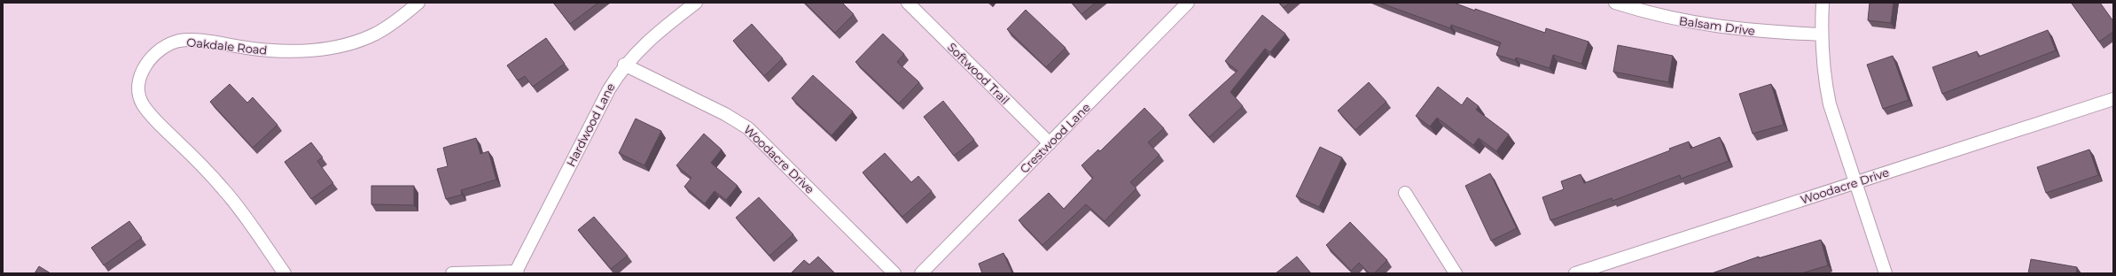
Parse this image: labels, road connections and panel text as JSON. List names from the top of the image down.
{
  "streets": {
    "street": [
      "Balsam Drive",
      "Oakdale Road",
      "Softwood Trail",
      "Hardwood Lane",
      "Crestwood Lane",
      "Woodacre Drive"
    ]
  },
  "crossings": [
    ["Softwood Trail", "Crestwood Lane"],
    ["Hardwood Lane", "Woodacre Drive"]
  ]
}
